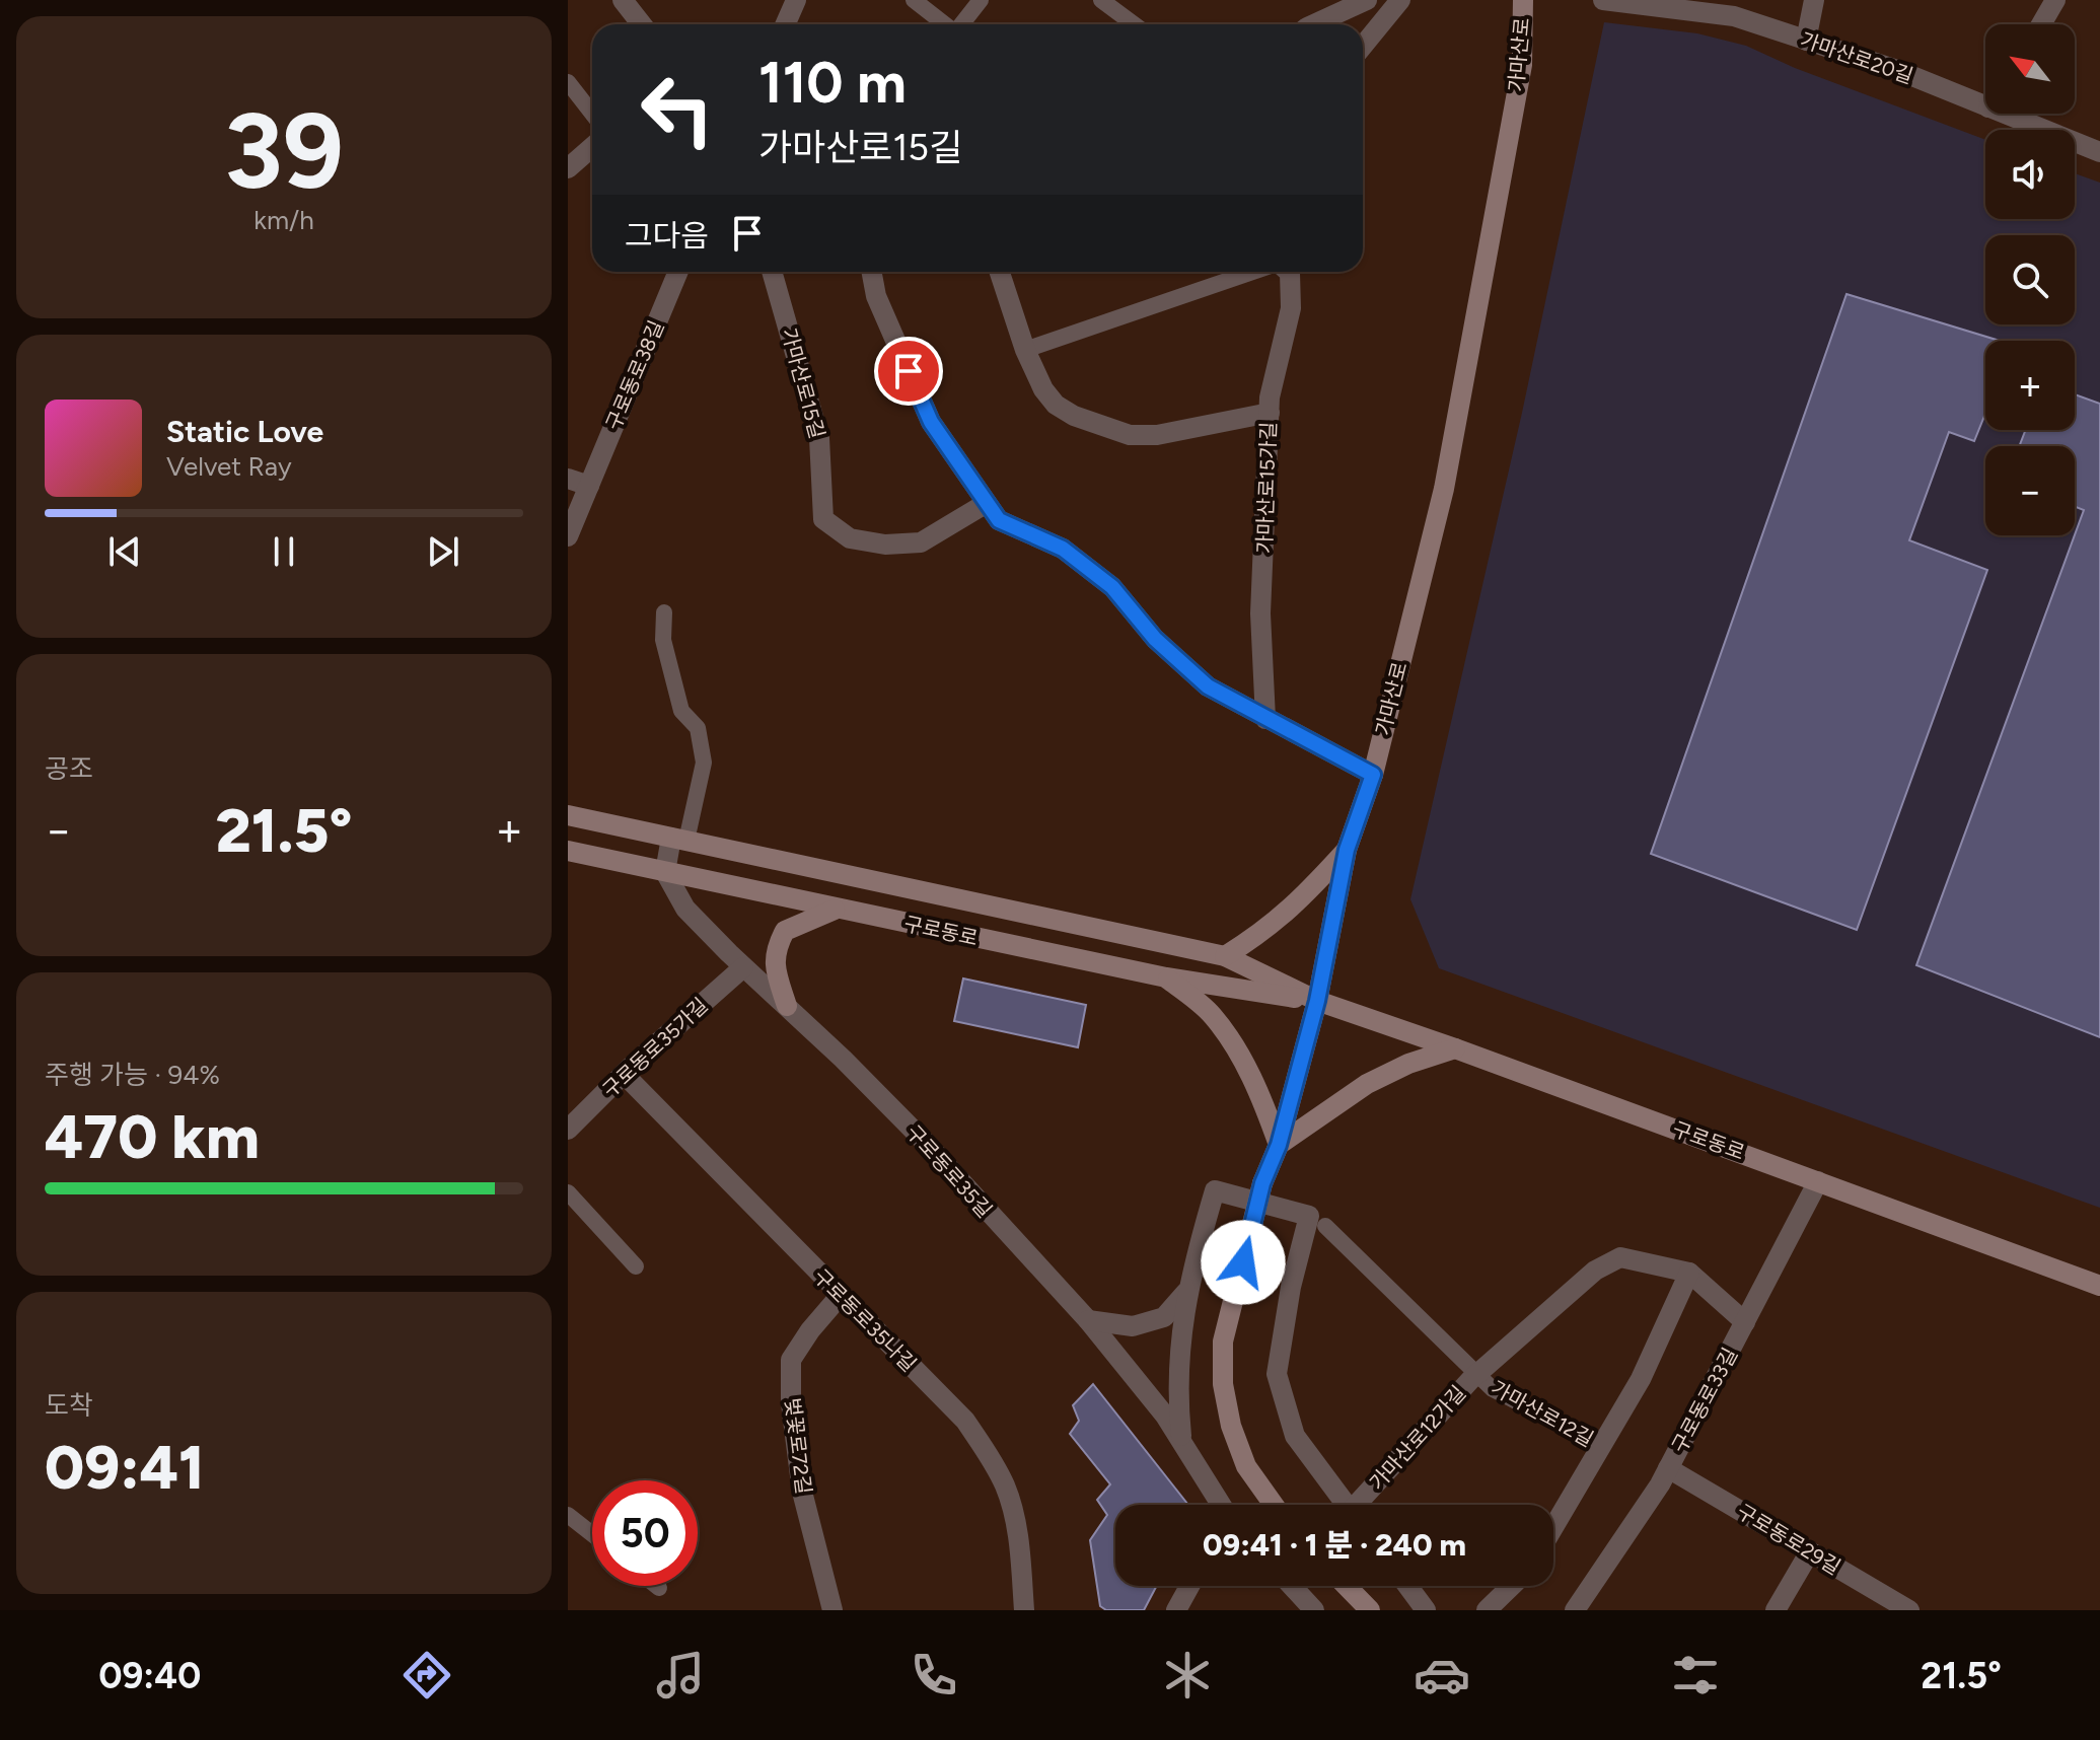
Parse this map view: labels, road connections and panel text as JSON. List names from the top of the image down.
{
  "streets": {
    "main road": ["가마산로", "구로동로"],
    "street": [
      "가마산로20길",
      "구로동로38길",
      "가마산로15길",
      "가마산로15가길",
      "구로동로35가길",
      "구로동로35길",
      "구로동로35나길",
      "구로동로33길",
      "가마산로12길",
      "가마산로12가길",
      "벚꽃로72길",
      "구로동로29길"
    ]
  },
  "crossings": [
    ["가마산로", "구로동로"],
    ["구로동로", "구로동로35길"],
    ["구로동로", "구로동로33길"],
    ["구로동로35가길", "구로동로35길"],
    ["구로동로35가길", "구로동로35나길"],
    ["구로동로35나길", "벚꽃로72길"],
    ["구로동로33길", "가마산로12가길"],
    ["구로동로33길", "구로동로29길"],
    ["가마산로12길", "가마산로12가길"]
  ],
  "north": "top left",
  "page": {
    "tile": [
      ["39", "km/h"],
      "공조",
      ["주행 가능 · 94%", "470 km"],
      ["도착", "09:41"]
    ],
    "map_buttons": ["+", "−"],
    "turn": ["110 m", "가마산로15길"],
    "then": "그다음",
    "song": ["Static Love", "Velvet Ray"],
    "heat": ["−", "21.5°", "+"],
    "limit": "50",
    "trip": "09:41 · 1 분 · 240 m",
    "tabs": ["09:40", "21.5°"]
  }
}
